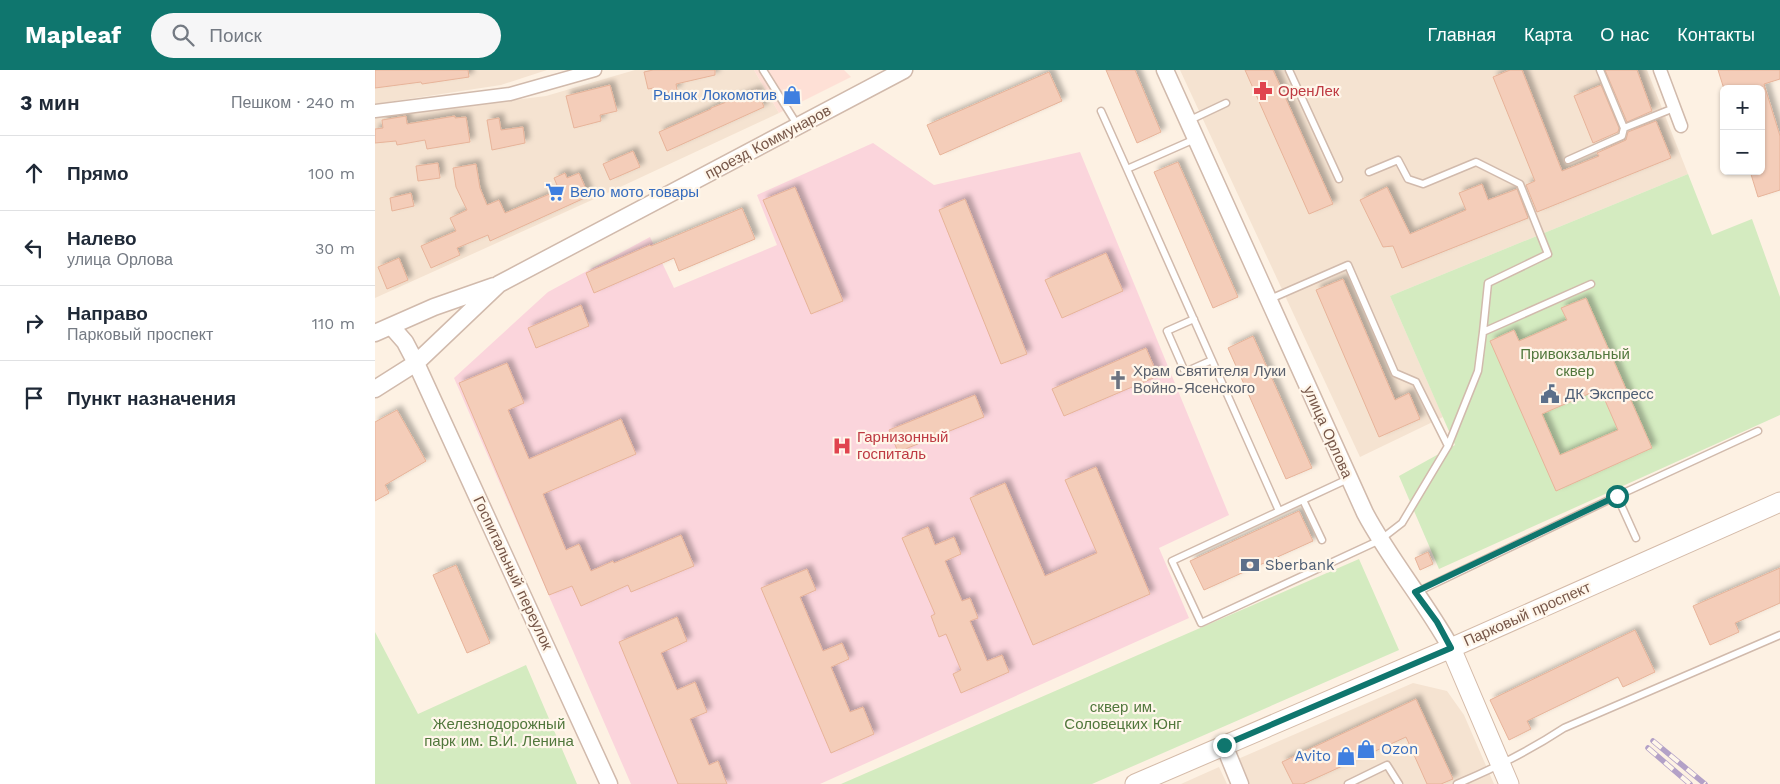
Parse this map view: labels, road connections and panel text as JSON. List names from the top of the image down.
{
  "streets": {
    "main road": ["улица Орлова", "Парковый проспект"],
    "street": ["проезд Коммунаров", "Госпитальный переулок"]
  },
  "crossings": [
    ["проезд Коммунаров", "Госпитальный переулок"],
    ["улица Орлова", "Парковый проспект"]
  ],
  "parks": ["Привокзальный сквер", "сквер им. Соловецких Юнг", "Железнодорожный парк им. В.И. Ленина"],
  "places": {
    "pharmacy": ["ОренЛек"],
    "shop": ["Рынок Локомотив", "Ozon", "Avito"],
    "supermarket": ["Вело мото товары"],
    "church": ["Храм Святителя Луки Войно-Ясенского"],
    "public building": ["ДК Экспресс"],
    "hospital": ["Гарнизонный госпиталь"],
    "bank": ["Sberbank"]
  },
  "page": {
    "header": "Mapleaf",
    "search": "Поиск",
    "nav": [
      "Главная",
      "Карта",
      "О нас",
      "Контакты"
    ],
    "heading": ["3 мин", "Пешком · 240 m"],
    "map_buttons": ["+", "−"],
    "list": [
      ["Прямо", "100 m"],
      ["Налево", "улица Орлова", "30 m"],
      ["Направо", "Парковый проспект", "110 m"],
      "Пункт назначения"
    ]
  }
}
